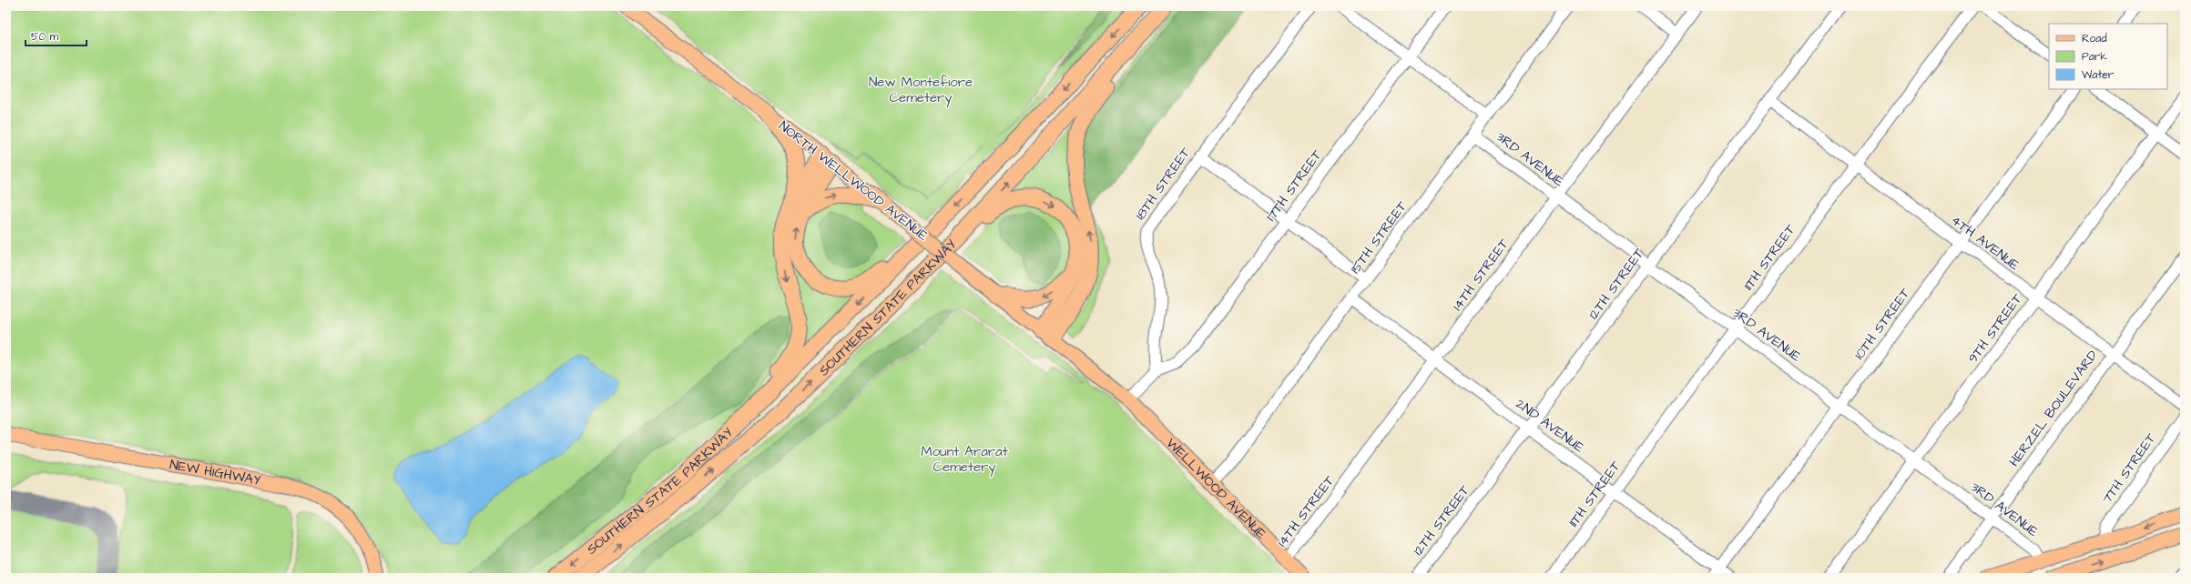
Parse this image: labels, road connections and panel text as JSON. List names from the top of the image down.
{
  "streets": {
    "highway": ["SOUTHERN STATE PARKWAY"],
    "main road": ["NORTH WELLWOOD AVENUE", "NEW HIGHWAY", "WELLWOOD AVENUE"],
    "street": [
      "3RD AVENUE",
      "18TH STREET",
      "17TH STREET",
      "15TH STREET",
      "4TH AVENUE",
      "11TH STREET",
      "14TH STREET",
      "12TH STREET",
      "10TH STREET",
      "9TH STREET",
      "HERZEL BOULEVARD",
      "2ND AVENUE",
      "7TH STREET"
    ]
  },
  "crossings": [
    ["3RD AVENUE", "15TH STREET"],
    ["3RD AVENUE", "11TH STREET"],
    ["3RD AVENUE", "14TH STREET"],
    ["3RD AVENUE", "12TH STREET"],
    ["3RD AVENUE", "10TH STREET"],
    ["3RD AVENUE", "9TH STREET"],
    ["3RD AVENUE", "HERZEL BOULEVARD"],
    ["NORTH WELLWOOD AVENUE", "WELLWOOD AVENUE"],
    ["18TH STREET", "17TH STREET"],
    ["15TH STREET", "2ND AVENUE"],
    ["15TH STREET", "WELLWOOD AVENUE"],
    ["4TH AVENUE", "11TH STREET"],
    ["4TH AVENUE", "12TH STREET"],
    ["4TH AVENUE", "10TH STREET"],
    ["4TH AVENUE", "9TH STREET"],
    ["4TH AVENUE", "HERZEL BOULEVARD"],
    ["11TH STREET", "2ND AVENUE"],
    ["14TH STREET", "2ND AVENUE"],
    ["14TH STREET", "WELLWOOD AVENUE"],
    ["12TH STREET", "2ND AVENUE"],
    ["10TH STREET", "2ND AVENUE"]
  ],
  "parks": ["New Montefiore Cemetery", "Mount Ararat Cemetery"],
  "legend": ["Road", "Park", "Water"],
  "scale_bar": "50 m"
}
